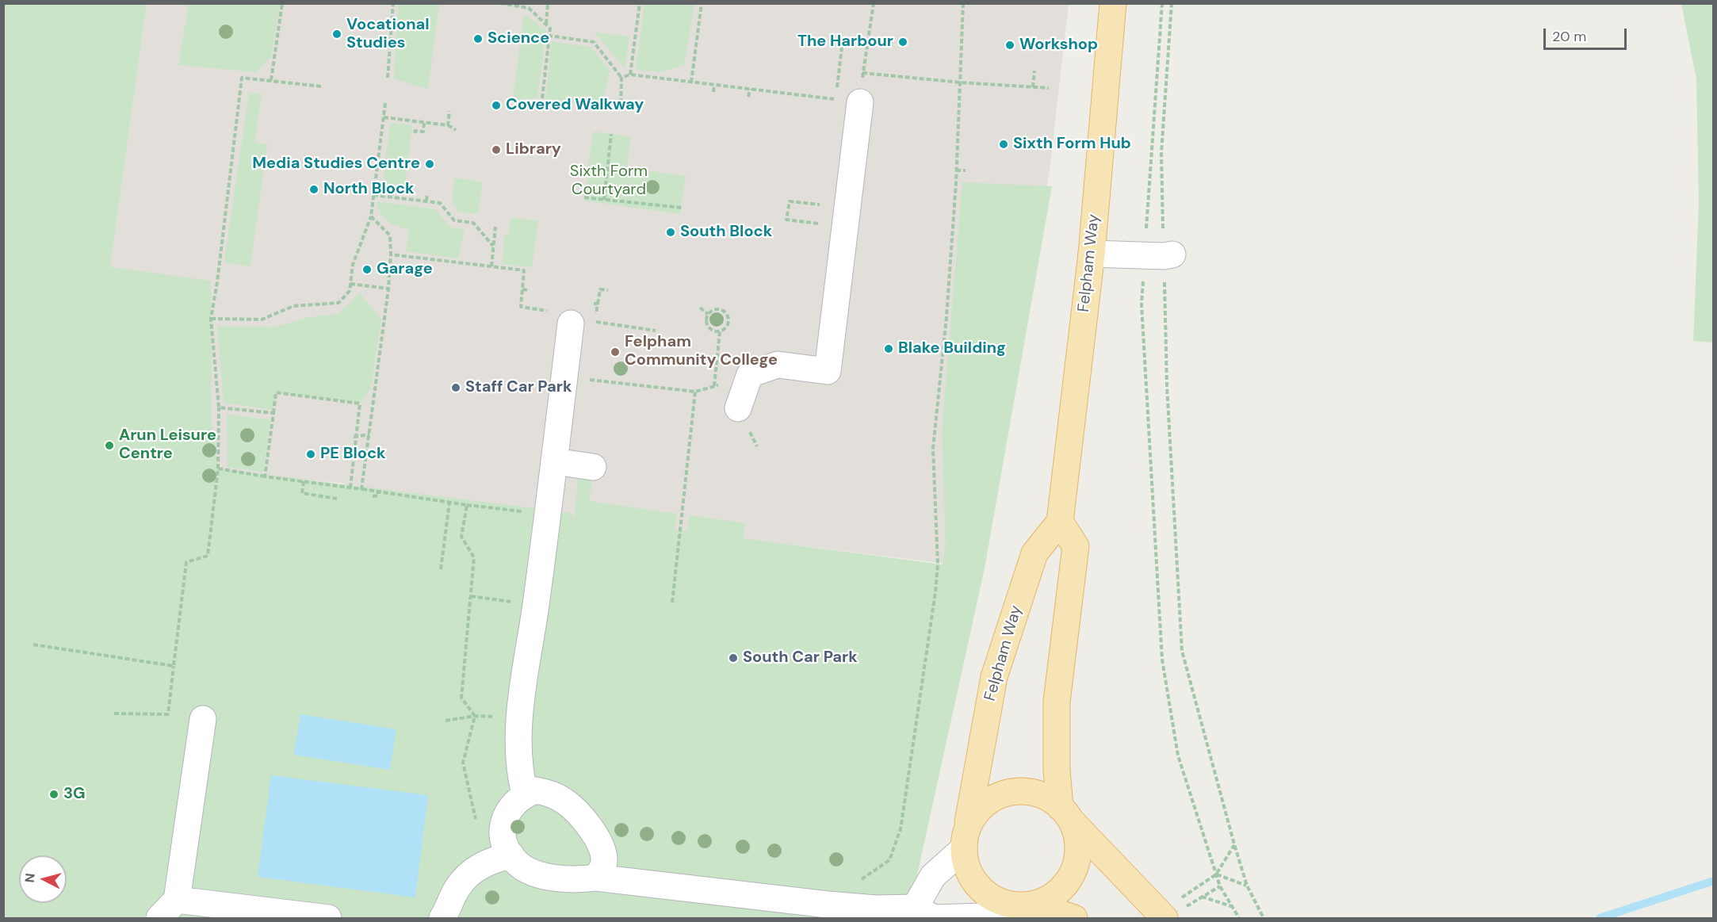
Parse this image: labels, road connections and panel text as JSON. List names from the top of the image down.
{
  "streets": {
    "main road": ["Felpham Way"]
  },
  "parks": ["Sixth Form Courtyard"],
  "places": [
    "Vocational Studies",
    "Science",
    "The Harbour",
    "Workshop",
    "Covered Walkway",
    "Sixth Form Hub",
    "Library",
    "Media Studies Centre",
    "North Block",
    "South Block",
    "Garage",
    "Blake Building",
    "Felpham Community College",
    "Staff Car Park",
    "Arun Leisure Centre",
    "PE Block",
    "South Car Park",
    "3G"
  ],
  "scale_bar": "20 m",
  "north": "left"
}
